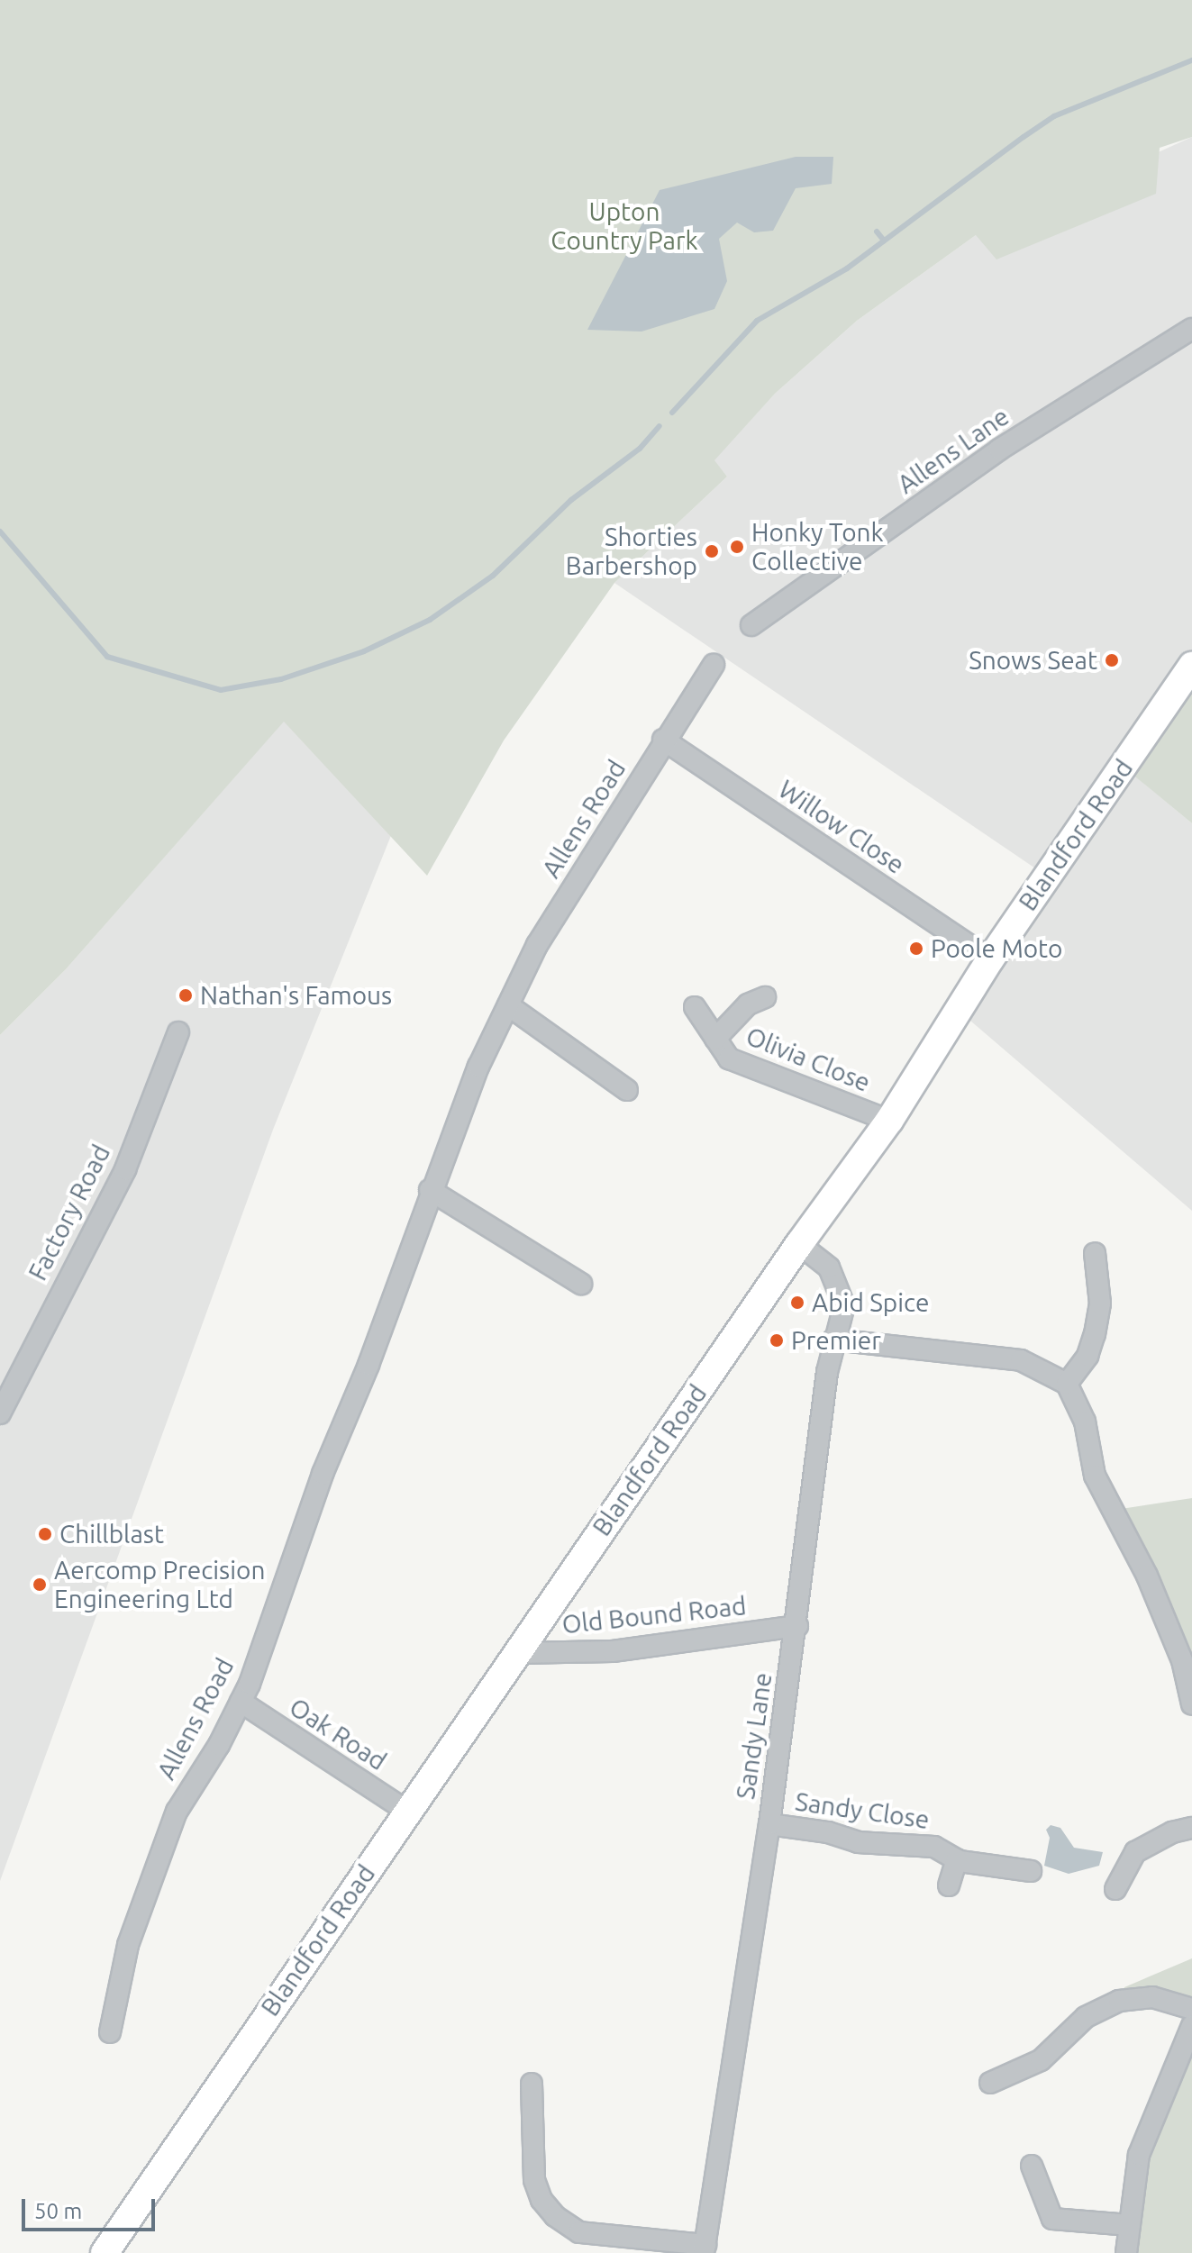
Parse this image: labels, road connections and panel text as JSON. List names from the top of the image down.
{
  "streets": {
    "main road": ["Blandford Road"],
    "street": [
      "Allens Lane",
      "Allens Road",
      "Willow Close",
      "Olivia Close",
      "Factory Road",
      "Old Bound Road",
      "Oak Road",
      "Sandy Lane",
      "Sandy Close"
    ]
  },
  "crossings": [
    ["Allens Road", "Willow Close"],
    ["Allens Road", "Oak Road"],
    ["Willow Close", "Blandford Road"],
    ["Blandford Road", "Olivia Close"],
    ["Blandford Road", "Old Bound Road"],
    ["Blandford Road", "Oak Road"],
    ["Blandford Road", "Sandy Lane"],
    ["Old Bound Road", "Sandy Lane"],
    ["Sandy Lane", "Sandy Close"]
  ],
  "parks": ["Upton Country Park"],
  "places": [
    "Honky Tonk Collective",
    "Shorties Barbershop",
    "Snows Seat",
    "Poole Moto",
    "Nathan's Famous",
    "Abid Spice",
    "Premier",
    "Chillblast",
    "Aercomp Precision Engineering Ltd"
  ],
  "scale_bar": "50 m"
}
